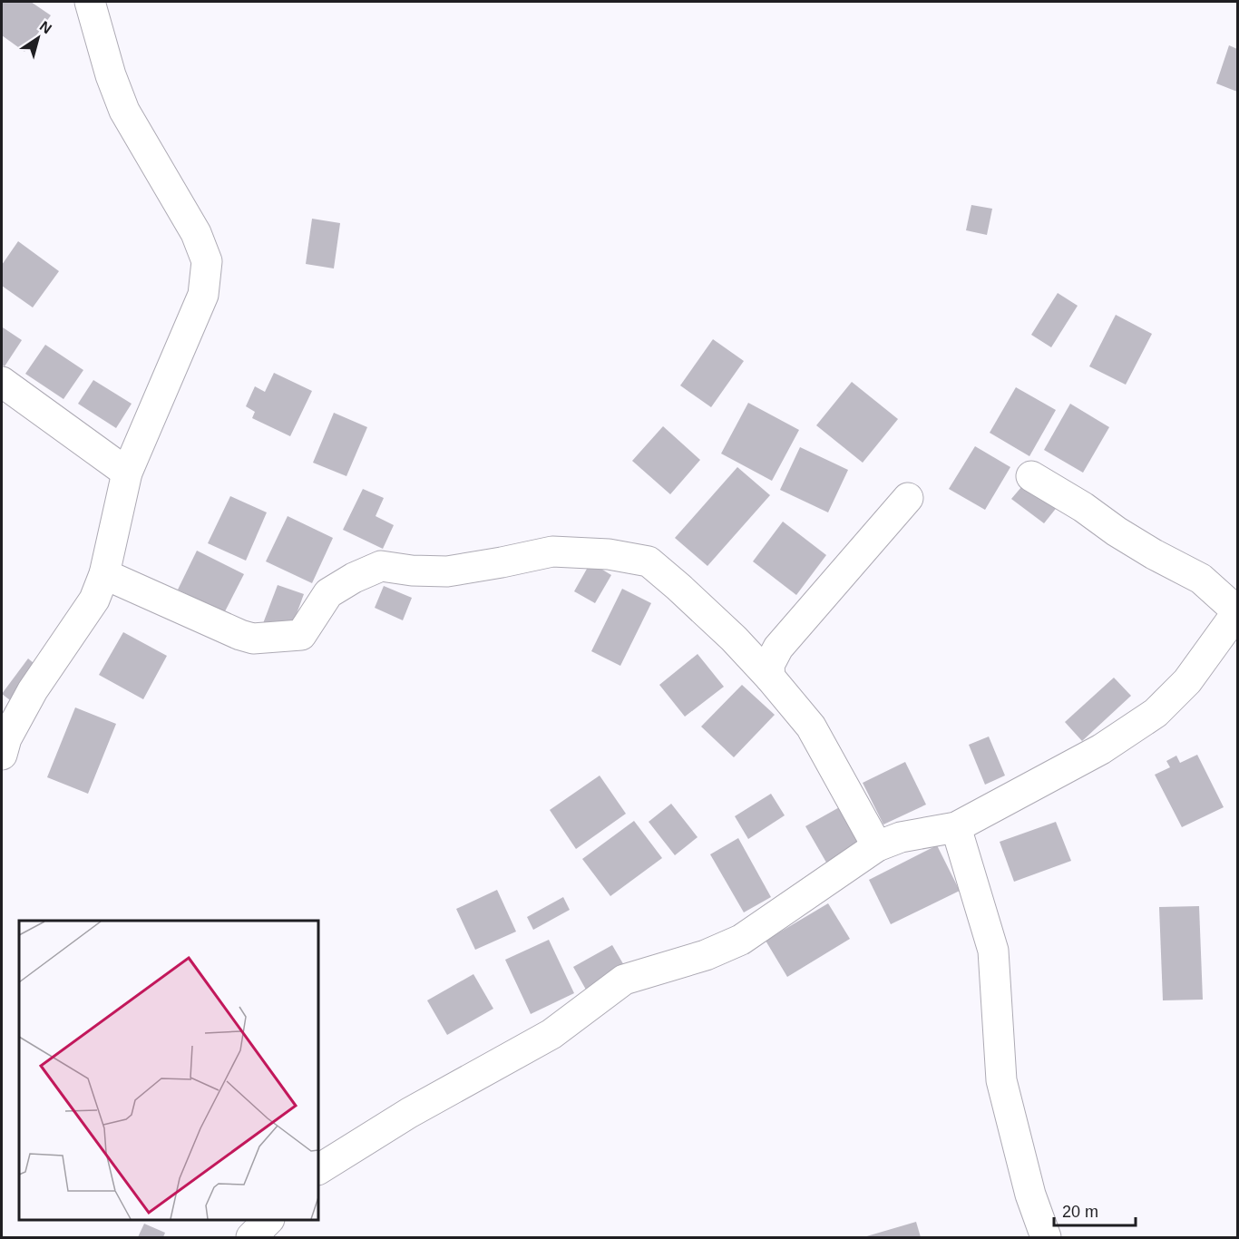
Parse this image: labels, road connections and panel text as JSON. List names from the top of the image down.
{
  "scale_bar": "20 m",
  "north": "top right"
}
